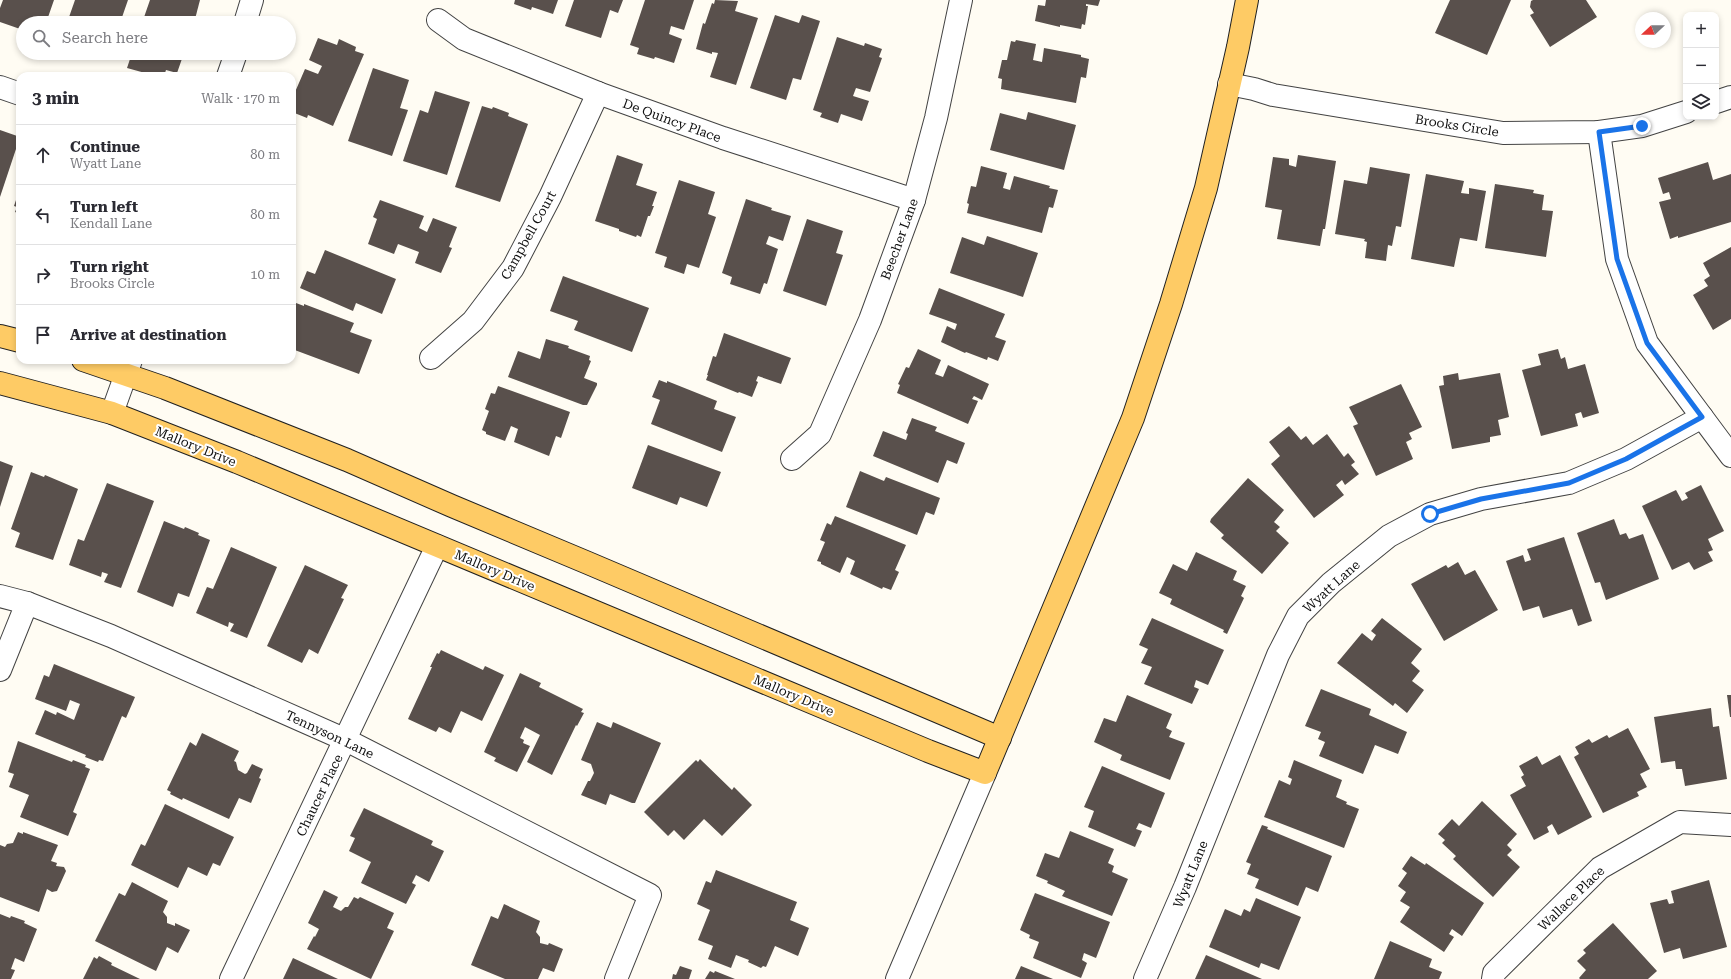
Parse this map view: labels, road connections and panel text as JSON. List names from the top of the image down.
{
  "streets": {
    "main road": ["Mallory Drive"],
    "street": [
      "De Quincy Place",
      "Brooks Circle",
      "Campbell Court",
      "Beecher Lane",
      "Wyatt Lane",
      "Tennyson Lane",
      "Chaucer Place",
      "Wallace Place"
    ]
  },
  "crossings": [
    ["De Quincy Place", "Campbell Court"],
    ["De Quincy Place", "Beecher Lane"],
    ["Mallory Drive", "Chaucer Place"],
    ["Tennyson Lane", "Chaucer Place"]
  ],
  "north": "left",
  "page": {
    "map_buttons": ["+", "−"],
    "search": "Search here",
    "heading": ["3 min", "Walk · 170 m"],
    "list": [
      ["Continue", "Wyatt Lane", "80 m"],
      ["Turn left", "Kendall Lane", "80 m"],
      ["Turn right", "Brooks Circle", "10 m"],
      "Arrive at destination"
    ]
  }
}
